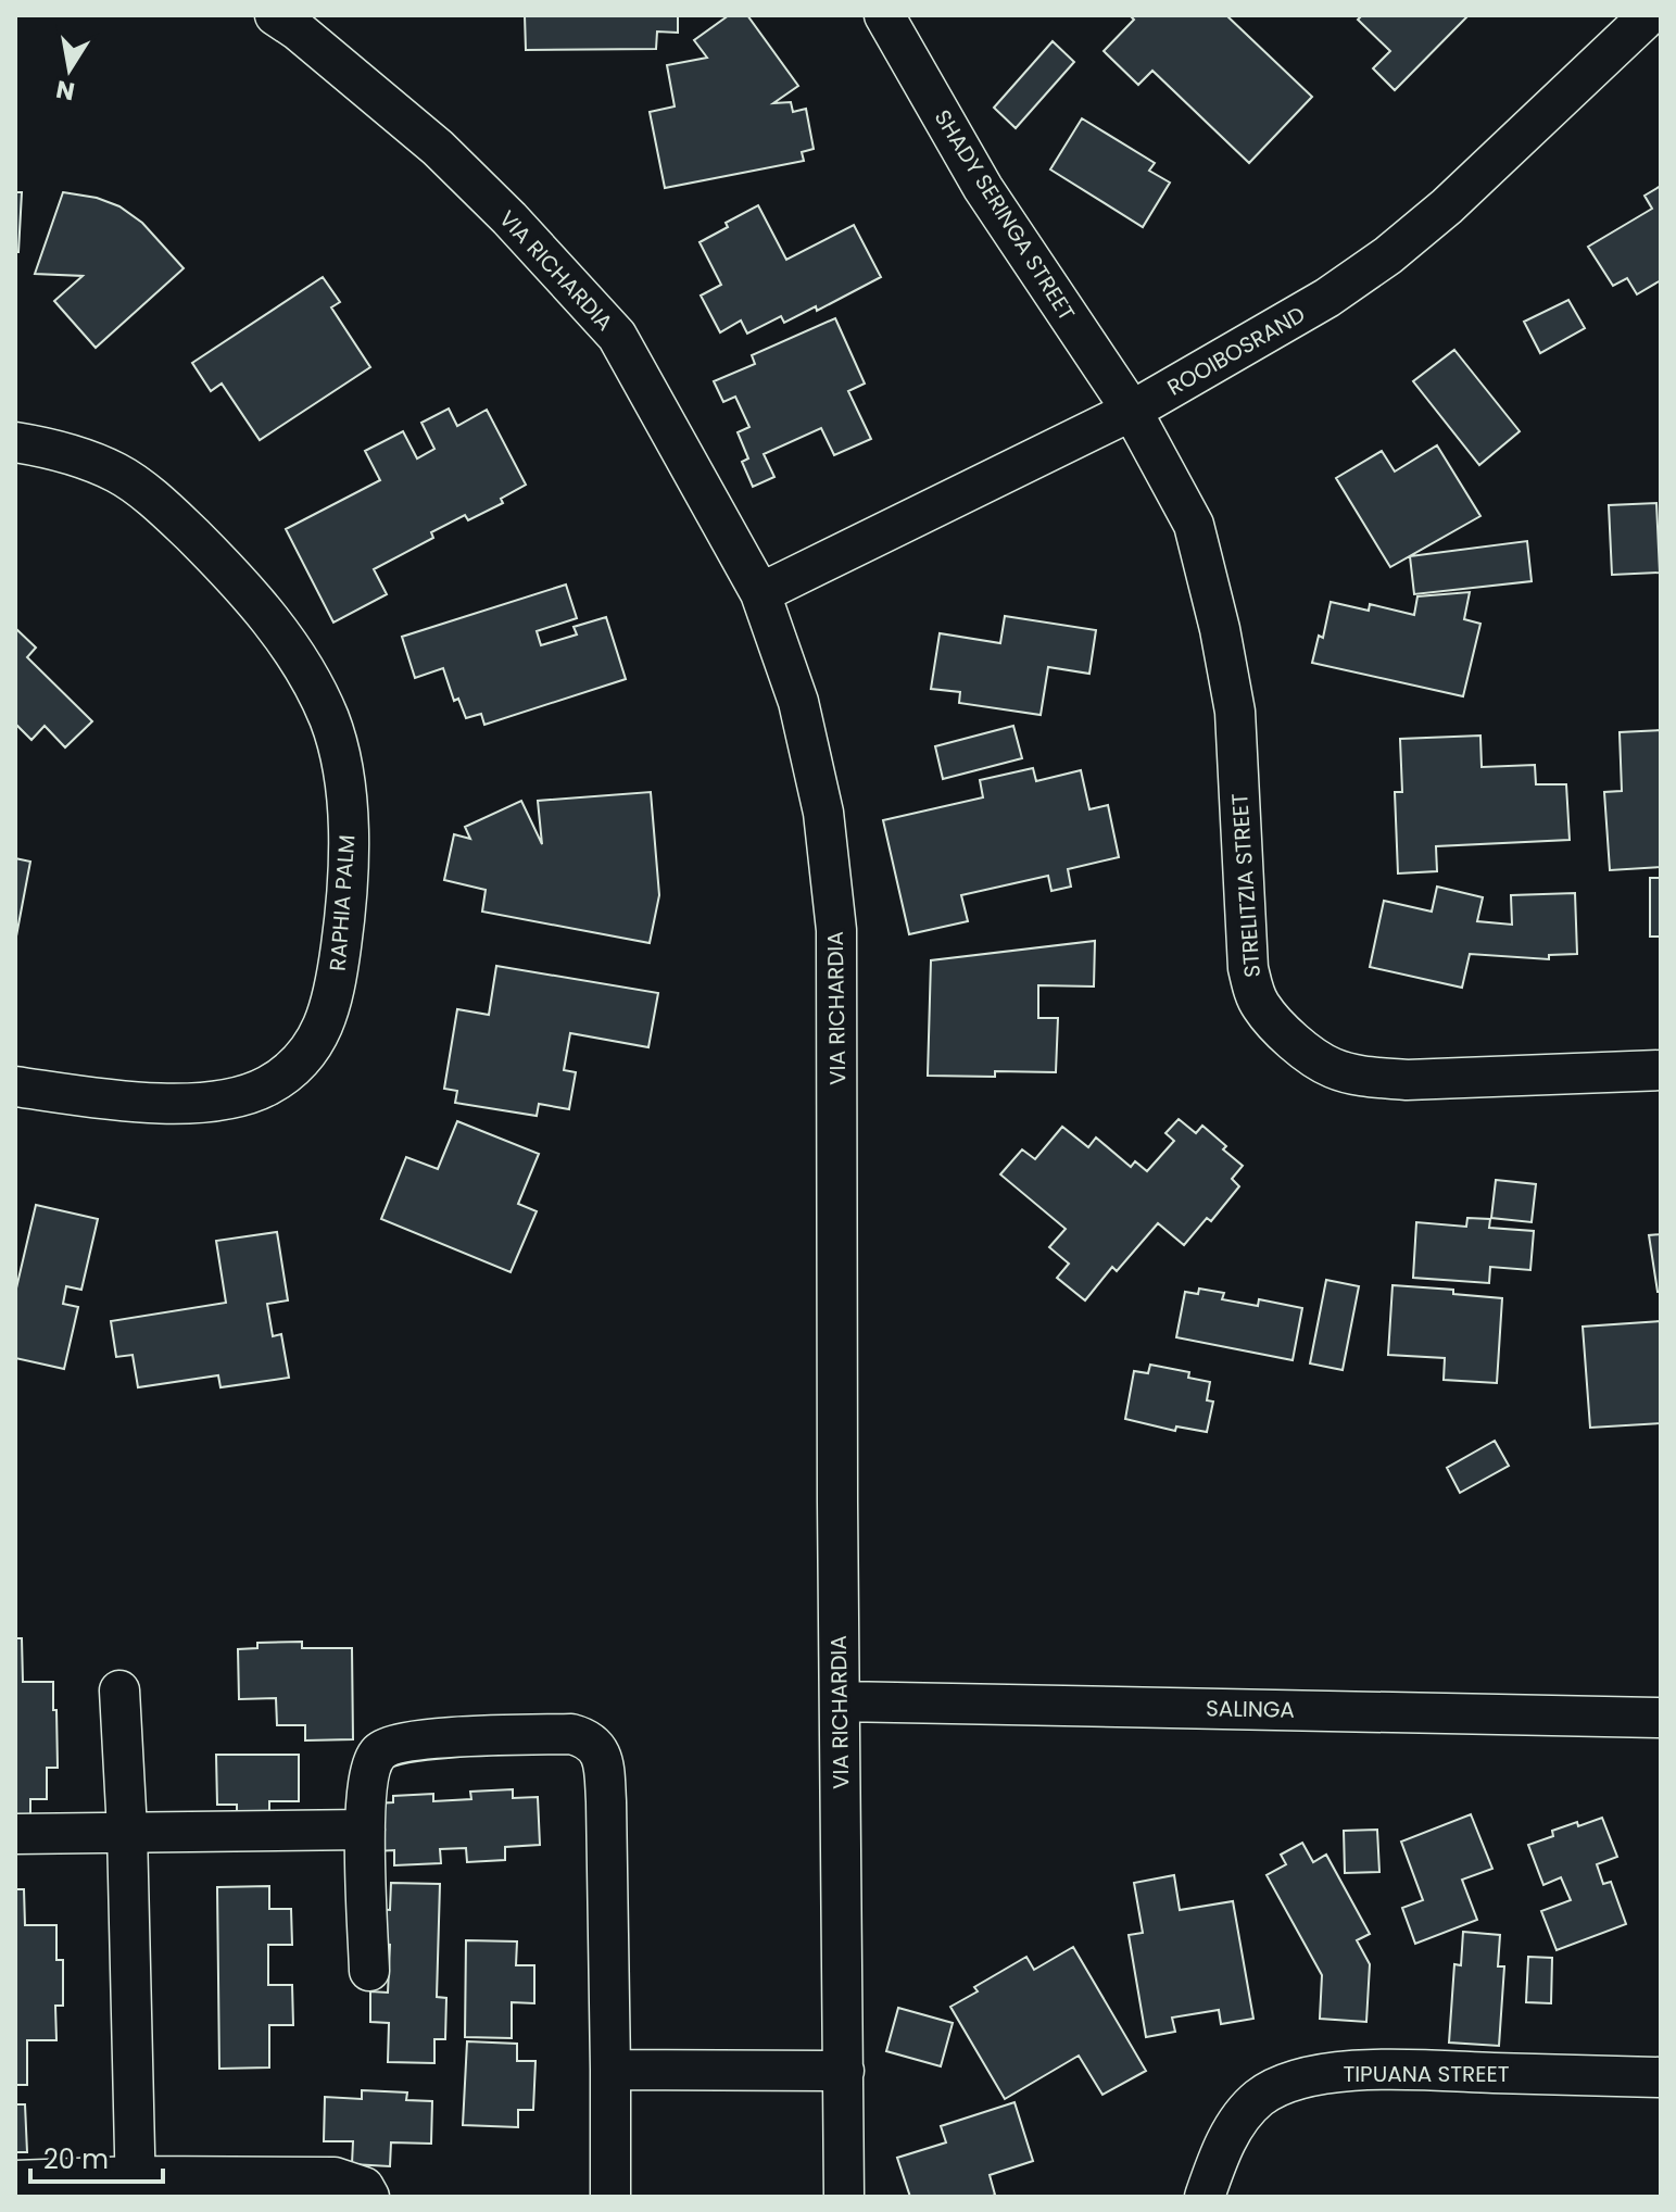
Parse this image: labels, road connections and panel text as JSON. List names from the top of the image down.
{
  "streets": {
    "street": [
      "SHADY SERINGA STREET",
      "VIA RICHARDIA",
      "ROOIBOSRAND",
      "STRELITZIA STREET",
      "RAPHIA PALM",
      "SALINGA",
      "TIPUANA STREET"
    ]
  },
  "crossings": [
    ["SHADY SERINGA STREET", "ROOIBOSRAND"],
    ["SHADY SERINGA STREET", "STRELITZIA STREET"],
    ["VIA RICHARDIA", "ROOIBOSRAND"],
    ["VIA RICHARDIA", "SALINGA"],
    ["ROOIBOSRAND", "STRELITZIA STREET"]
  ],
  "scale_bar": "20 m",
  "north": "bottom"
}
